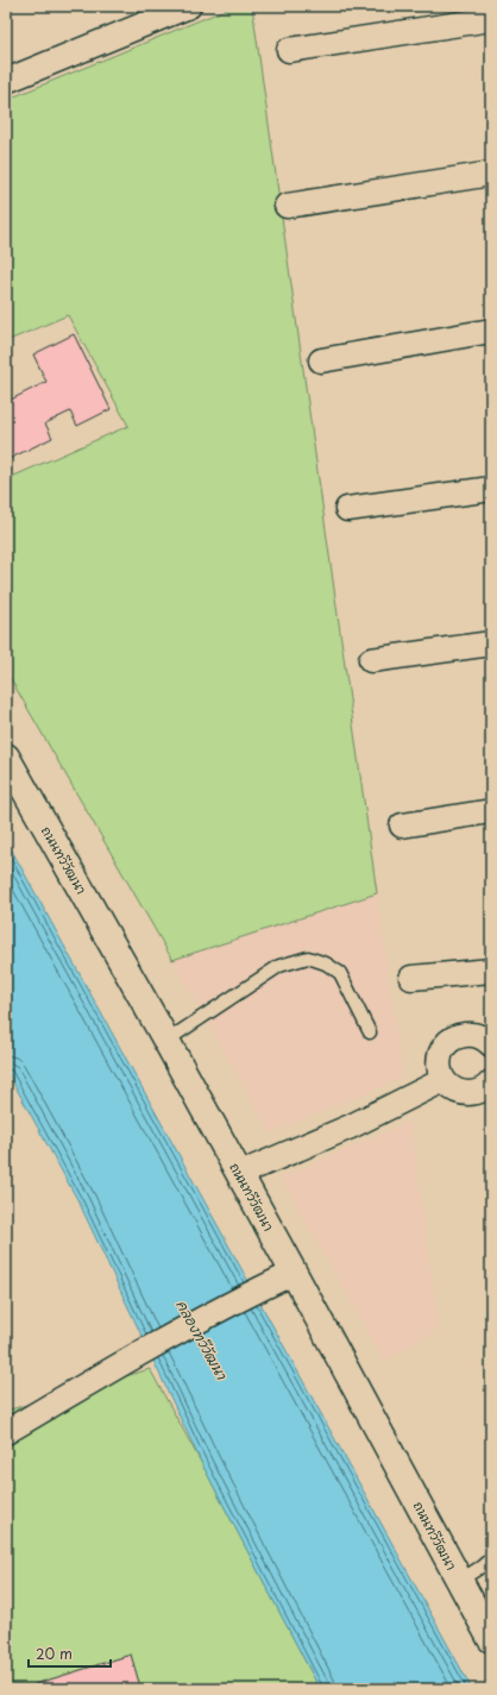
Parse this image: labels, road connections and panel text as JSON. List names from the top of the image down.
{
  "streets": {
    "main road": ["ถนนทวีวัฒนา"]
  },
  "water": ["คลองทวีวัฒนา"],
  "scale_bar": "20 m"
}
